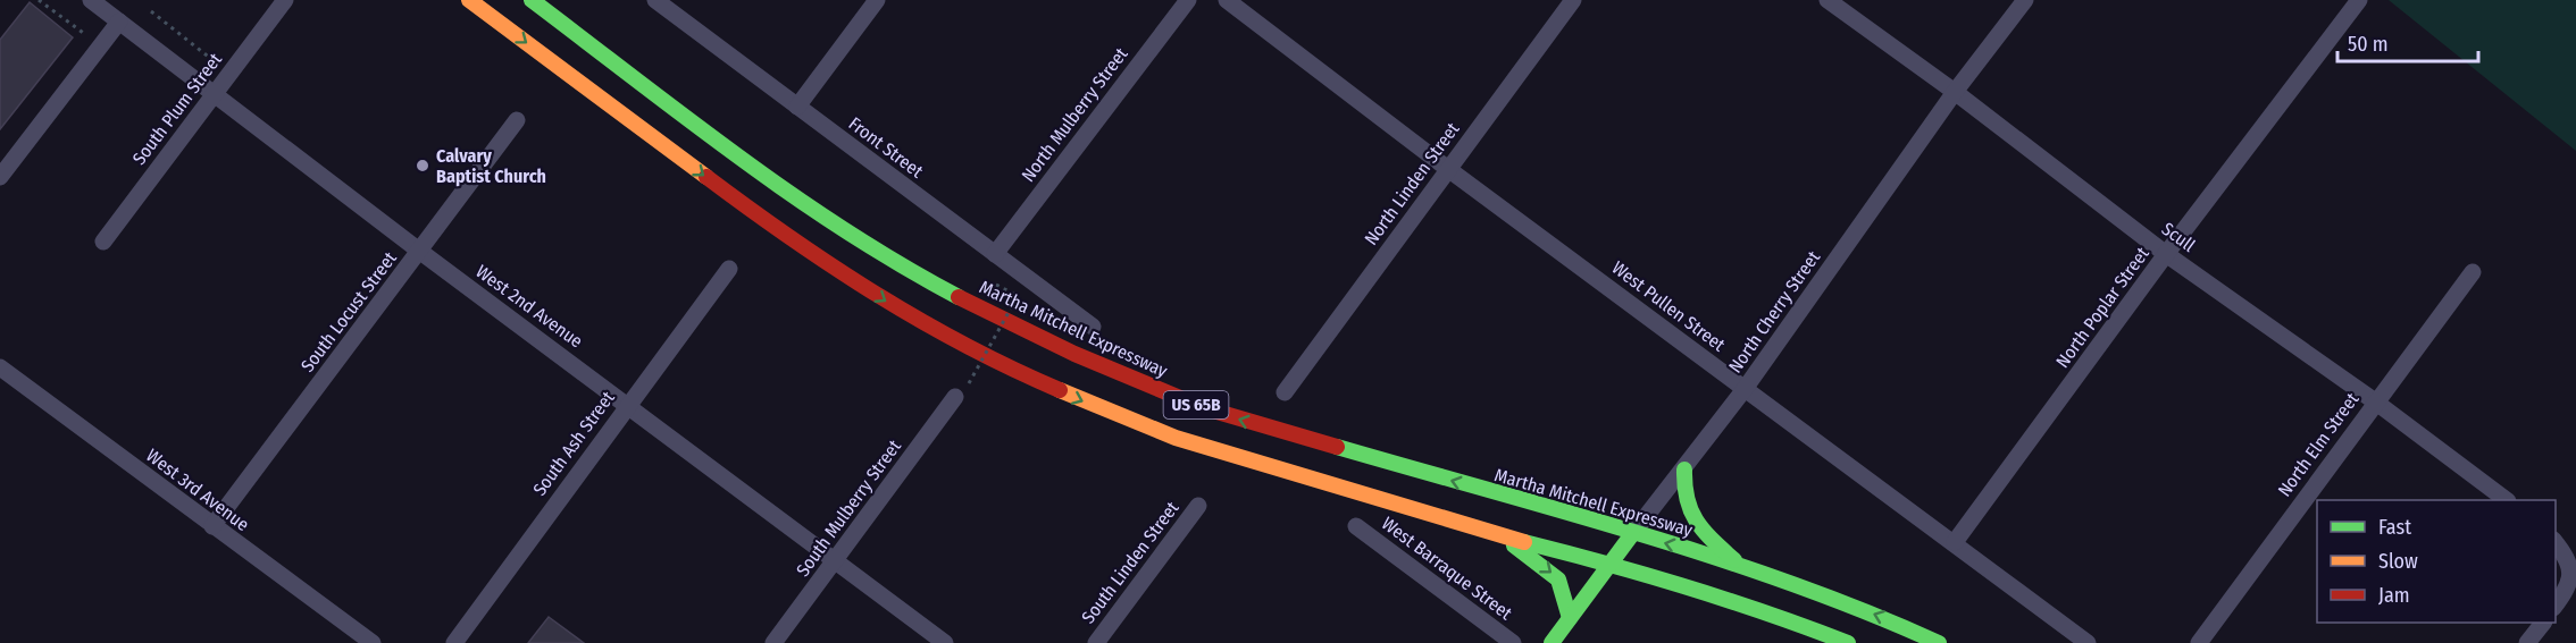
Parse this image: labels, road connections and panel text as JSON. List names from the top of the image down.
{
  "streets": {
    "main road": ["North Cherry Street", "Martha Mitchell Expressway", "US 65B"],
    "street": [
      "South Plum Street",
      "North Mulberry Street",
      "Front Street",
      "North Linden Street",
      "Scull",
      "West 2nd Avenue",
      "West Pullen Street",
      "North Poplar Street",
      "South Locust Street",
      "South Ash Street",
      "North Elm Street",
      "West 3rd Avenue",
      "South Mulberry Street",
      "South Linden Street",
      "West Barraque Street"
    ]
  },
  "crossings": [
    ["South Plum Street", "West 2nd Avenue"],
    ["North Mulberry Street", "Front Street"],
    ["North Linden Street", "West Pullen Street"],
    ["Scull", "North Poplar Street"],
    ["Scull", "North Cherry Street"],
    ["Scull", "North Elm Street"],
    ["West 2nd Avenue", "South Locust Street"],
    ["West 2nd Avenue", "South Ash Street"],
    ["West 2nd Avenue", "South Mulberry Street"],
    ["West Pullen Street", "North Poplar Street"],
    ["West Pullen Street", "North Cherry Street"],
    ["South Locust Street", "West 3rd Avenue"],
    ["North Cherry Street", "Martha Mitchell Expressway"],
    ["North Cherry Street", "US 65B"]
  ],
  "places": ["Calvary Baptist Church"],
  "legend": ["Fast", "Slow", "Jam"],
  "scale_bar": "50 m"
}
